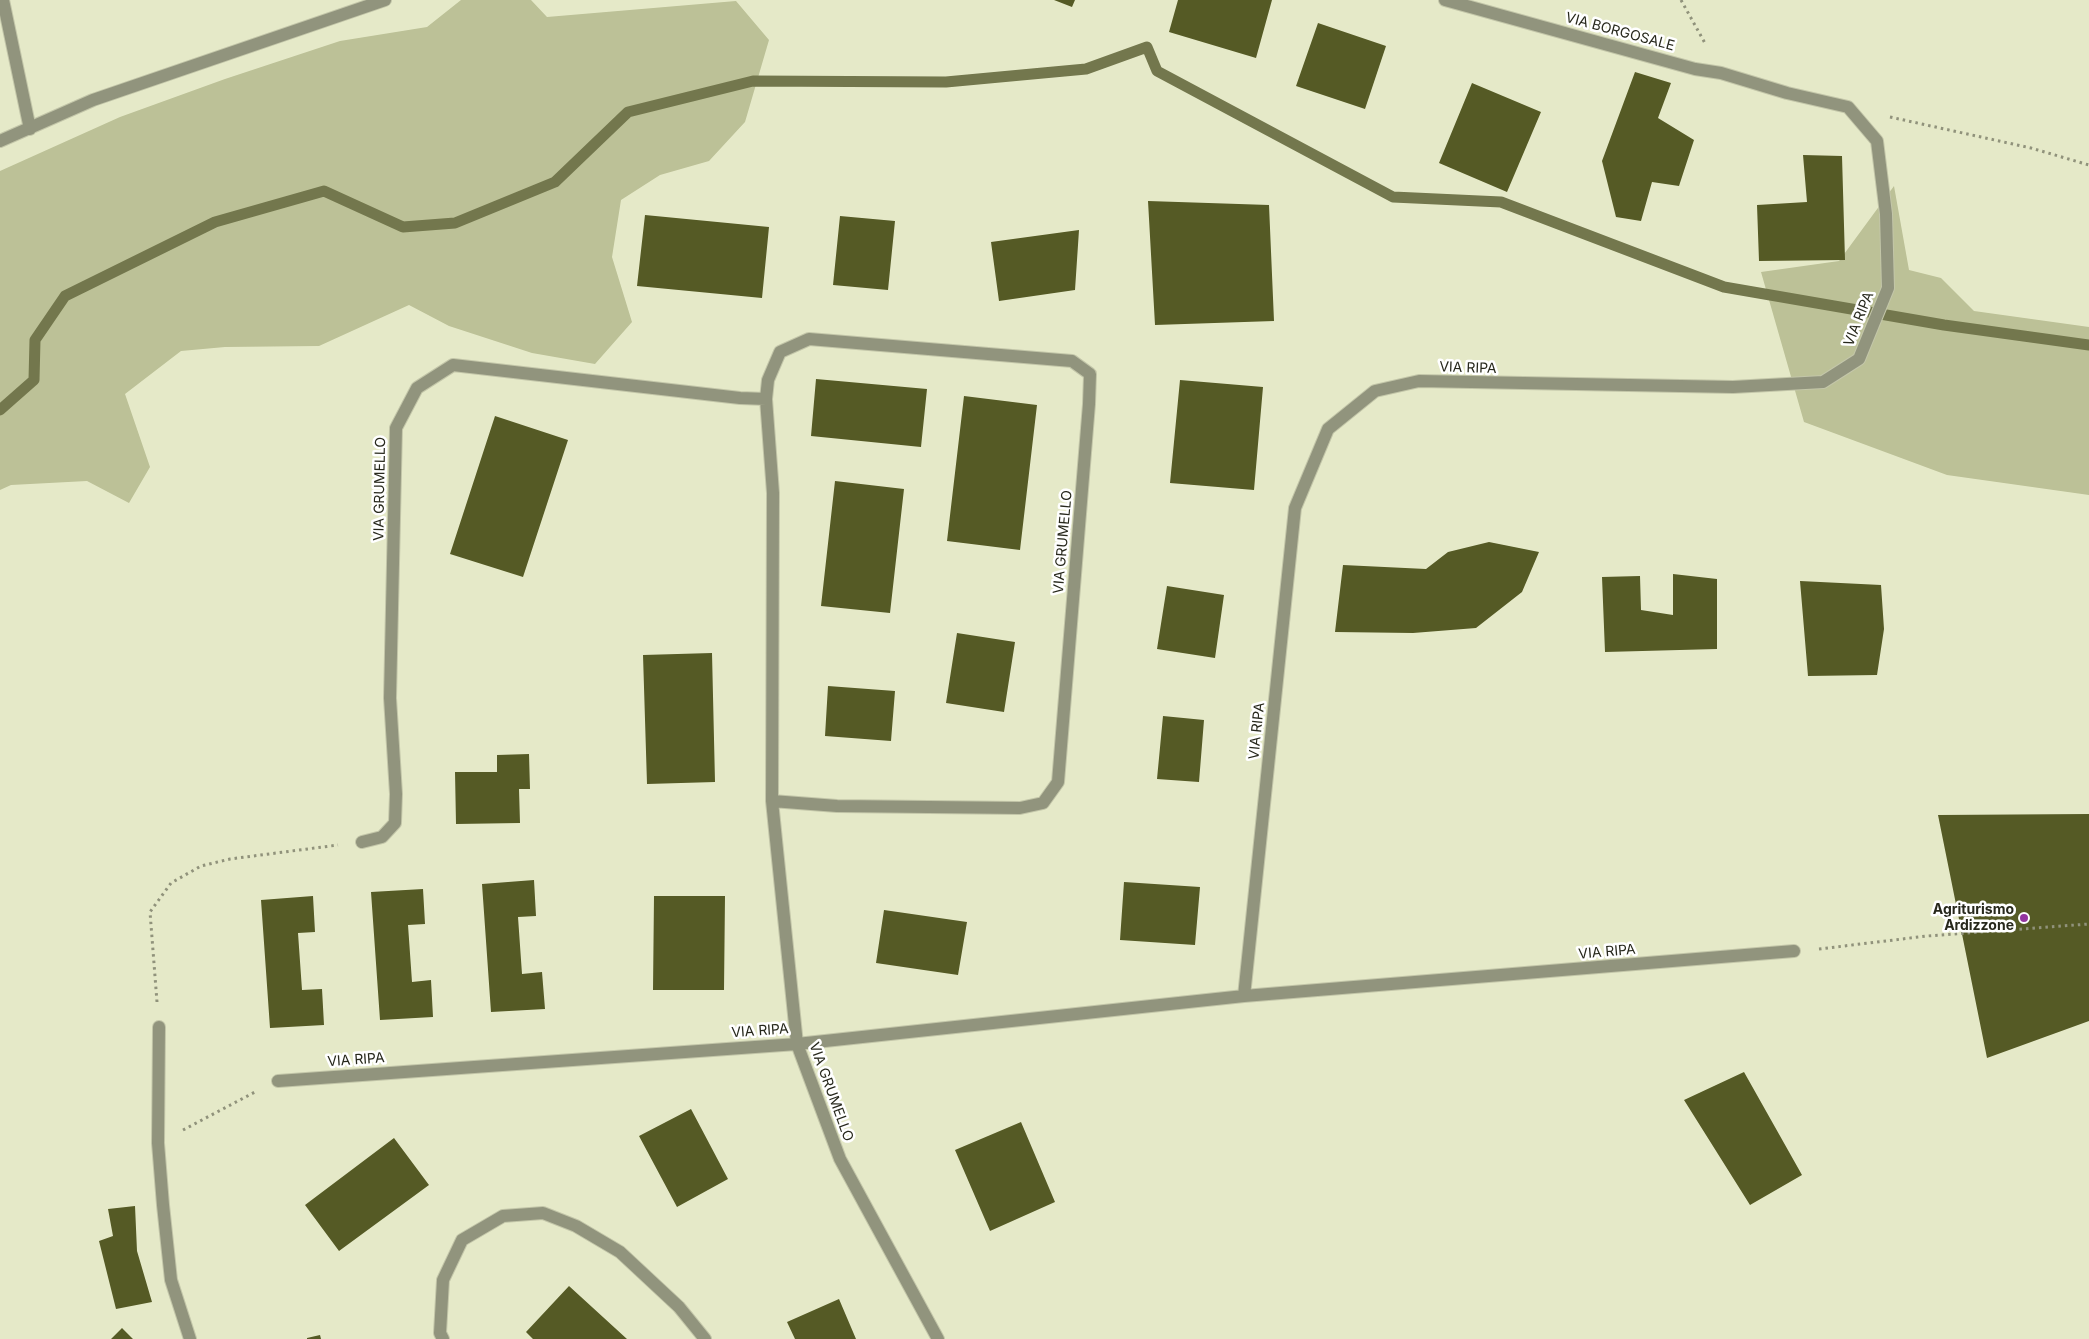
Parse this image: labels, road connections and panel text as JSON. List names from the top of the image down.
{
  "streets": {
    "street": ["VIA BORGOSALE", "VIA RIPA", "VIA GRUMELLO"]
  },
  "crossings": [
    ["VIA BORGOSALE", "VIA RIPA"],
    ["VIA RIPA", "VIA GRUMELLO"]
  ],
  "places": ["Agriturismo Ardizzone"]
}
